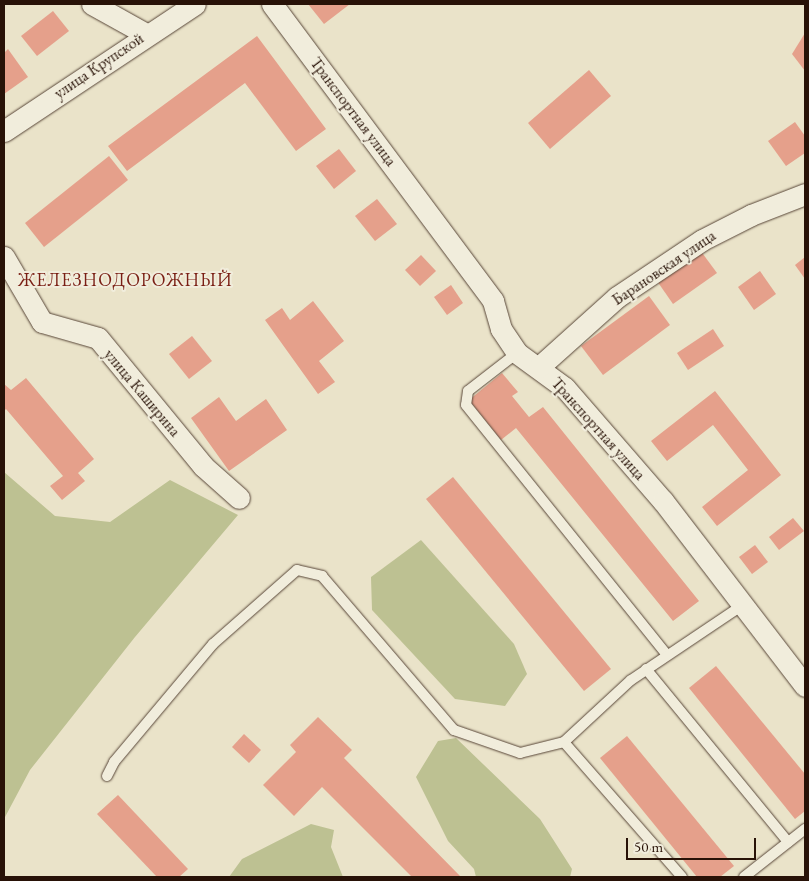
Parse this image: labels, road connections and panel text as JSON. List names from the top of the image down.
{
  "streets": {
    "street": [
      "улица Крупской",
      "Транспортная улица",
      "Барановская улица",
      "улица Каширина"
    ]
  },
  "crossings": [
    ["Транспортная улица", "Барановская улица"]
  ],
  "districts": ["ЖЕЛЕЗНОДОРОЖНЫЙ"],
  "scale_bar": "50 m"
}
